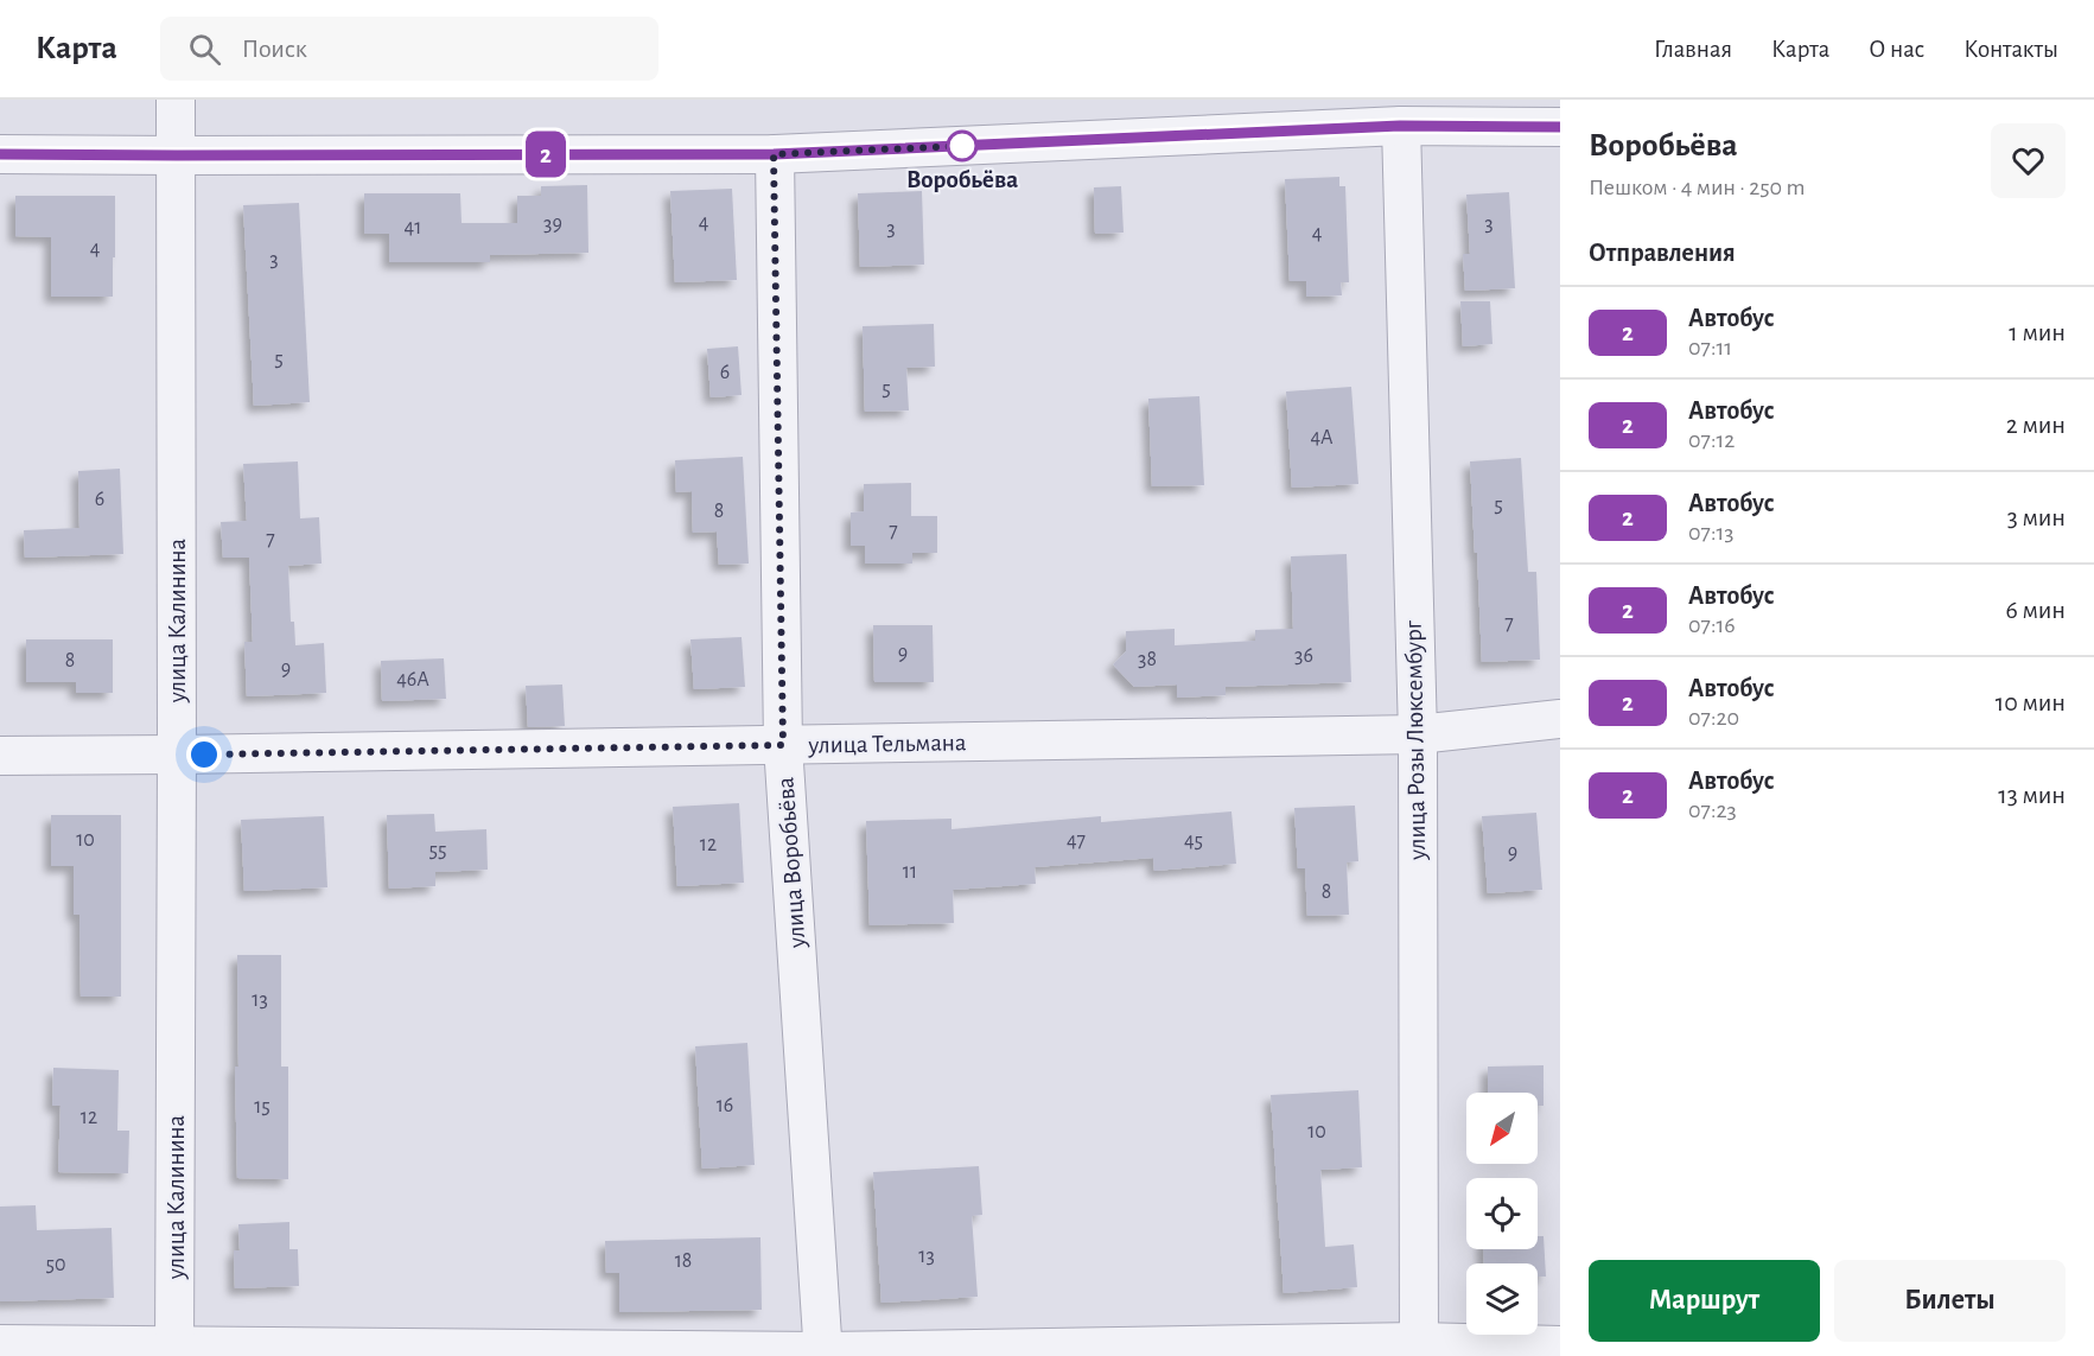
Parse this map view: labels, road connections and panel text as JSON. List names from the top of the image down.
{
  "streets": {
    "street": [
      "улица Калинина",
      "улица Розы Люксембург",
      "улица Тельмана",
      "улица Воробьёва"
    ]
  },
  "crossings": [
    ["улица Калинина", "улица Тельмана"],
    ["улица Розы Люксембург", "улица Тельмана"],
    ["улица Тельмана", "улица Воробьёва"]
  ],
  "places": ["Воробьёва"],
  "lines": ["bus line 2"],
  "house_numbers": [
    "4",
    "39",
    "3",
    "41",
    "3",
    "4",
    "4",
    "3",
    "5",
    "6",
    "5",
    "4А",
    "6",
    "5",
    "8",
    "7",
    "7",
    "7",
    "9",
    "36",
    "38",
    "8",
    "9",
    "46А",
    "10",
    "47",
    "45",
    "12",
    "55",
    "9",
    "11",
    "8",
    "13",
    "16",
    "15",
    "12",
    "10",
    "13",
    "18",
    "50"
  ],
  "north": "bottom left",
  "page": {
    "header": "Карта",
    "search": "Поиск",
    "nav": [
      "Главная",
      "Карта",
      "О нас",
      "Контакты"
    ],
    "on_map": "2",
    "heading": [
      ["Воробьёва", "Пешком · 4 мин · 250 m"],
      "Отправления"
    ],
    "list": [
      {
        "mark": "2",
        "name": "Автобус",
        "note": "07:11",
        "value": "1 мин"
      },
      {
        "mark": "2",
        "name": "Автобус",
        "note": "07:12",
        "value": "2 мин"
      },
      {
        "mark": "2",
        "name": "Автобус",
        "note": "07:13",
        "value": "3 мин"
      },
      {
        "mark": "2",
        "name": "Автобус",
        "note": "07:16",
        "value": "6 мин"
      },
      {
        "mark": "2",
        "name": "Автобус",
        "note": "07:20",
        "value": "10 мин"
      },
      {
        "mark": "2",
        "name": "Автобус",
        "note": "07:23",
        "value": "13 мин"
      }
    ],
    "buttons": ["Маршрут", "Билеты"]
  }
}
